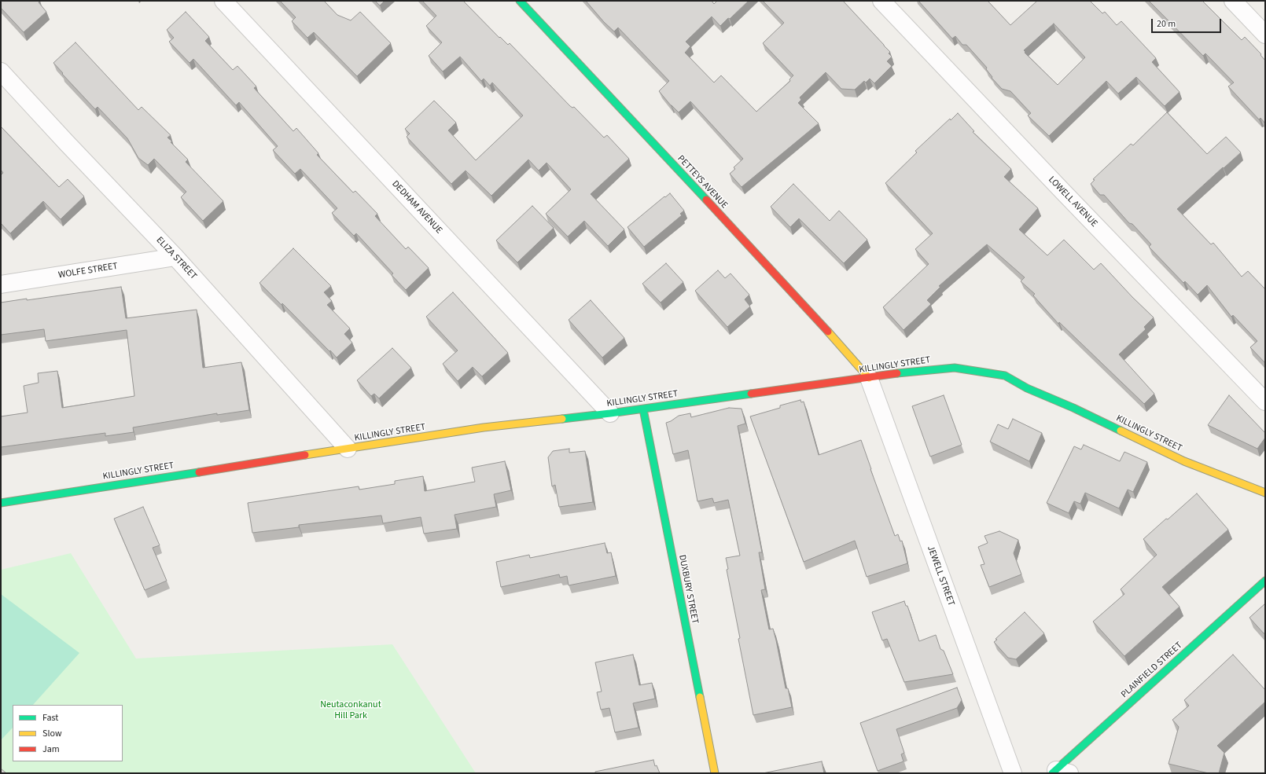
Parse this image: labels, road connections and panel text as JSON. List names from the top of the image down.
{
  "streets": {
    "main road": [
      "PETTEYS AVENUE",
      "KILLINGLY STREET",
      "DUXBURY STREET",
      "PLAINFIELD STREET"
    ],
    "street": [
      "LOWELL AVENUE",
      "DEDHAM AVENUE",
      "ELIZA STREET",
      "WOLFE STREET",
      "JEWELL STREET"
    ]
  },
  "crossings": [
    ["PETTEYS AVENUE", "KILLINGLY STREET"],
    ["PETTEYS AVENUE", "JEWELL STREET"],
    ["DEDHAM AVENUE", "KILLINGLY STREET"],
    ["ELIZA STREET", "WOLFE STREET"],
    ["ELIZA STREET", "KILLINGLY STREET"],
    ["KILLINGLY STREET", "JEWELL STREET"],
    ["KILLINGLY STREET", "DUXBURY STREET"]
  ],
  "parks": ["Neutaconkanut Hill Park"],
  "legend": ["Fast", "Slow", "Jam"],
  "scale_bar": "20 m"
}
